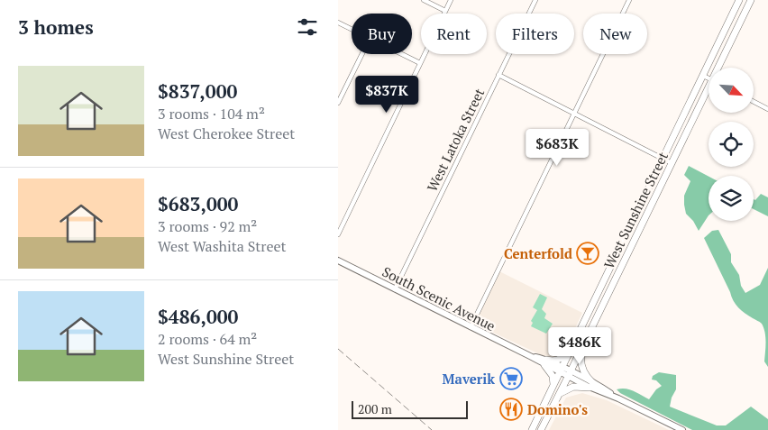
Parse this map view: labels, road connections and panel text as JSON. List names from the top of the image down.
{
  "streets": {
    "main road": ["West Sunshine Street", "South Scenic Avenue"],
    "street": ["West Latoka Street"]
  },
  "crossings": [
    ["West Latoka Street", "South Scenic Avenue"],
    ["West Sunshine Street", "South Scenic Avenue"]
  ],
  "places": {
    "bar": ["Centerfold"],
    "supermarket": ["Maverik"],
    "restaurant": ["Domino's"]
  },
  "scale_bar": "200 m",
  "north": "bottom right",
  "page": {
    "heading": "3 homes",
    "chip": [
      "Buy",
      "Rent",
      "Filters",
      "New"
    ],
    "list": [
      {
        "name": "$837,000",
        "note": "3 rooms · 104 m² · West Cherokee Street"
      },
      {
        "name": "$683,000",
        "note": "3 rooms · 92 m² · West Washita Street"
      },
      {
        "name": "$486,000",
        "note": "2 rooms · 64 m² · West Sunshine Street"
      }
    ],
    "price": ["$837K", "$683K", "$486K"],
    "scale": "200 m"
  }
}
